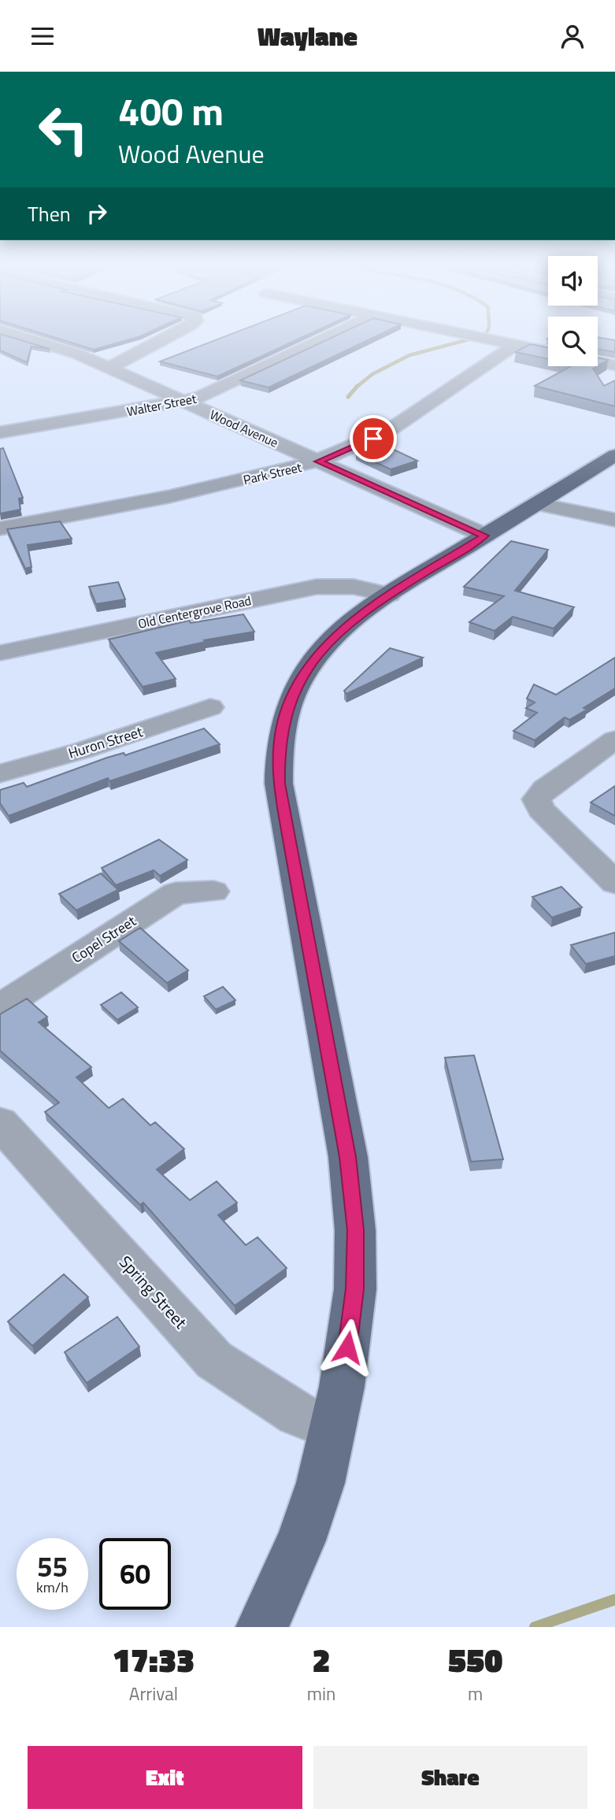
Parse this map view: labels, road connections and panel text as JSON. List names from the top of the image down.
{
  "streets": {
    "street": [
      "Walter Street",
      "Wood Avenue",
      "Park Street",
      "Old Centergrove Road",
      "Huron Street",
      "Copel Street",
      "Spring Street"
    ]
  },
  "crossings": [
    ["Walter Street", "Wood Avenue"],
    ["Wood Avenue", "Park Street"]
  ],
  "page": {
    "header": "Waylane",
    "turn": ["400 m", "Wood Avenue"],
    "then": "Then",
    "speed": "55 km/h",
    "limit": "60",
    "eta": [
      "17:33",
      "Arrival",
      "2",
      "min",
      "550",
      "m"
    ],
    "buttons": ["Exit", "Share"]
  }
}
